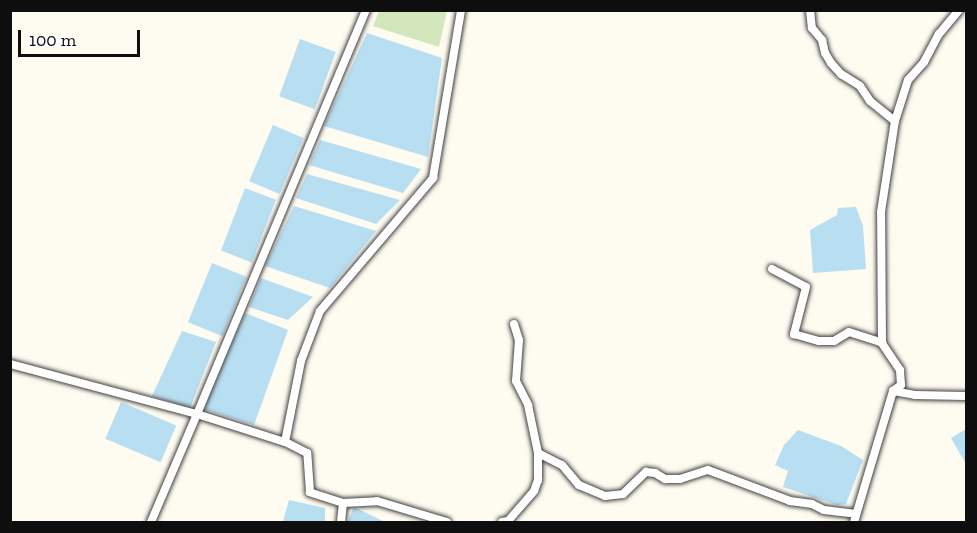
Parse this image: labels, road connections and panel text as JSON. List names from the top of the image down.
{
  "scale_bar": "100 m"
}
